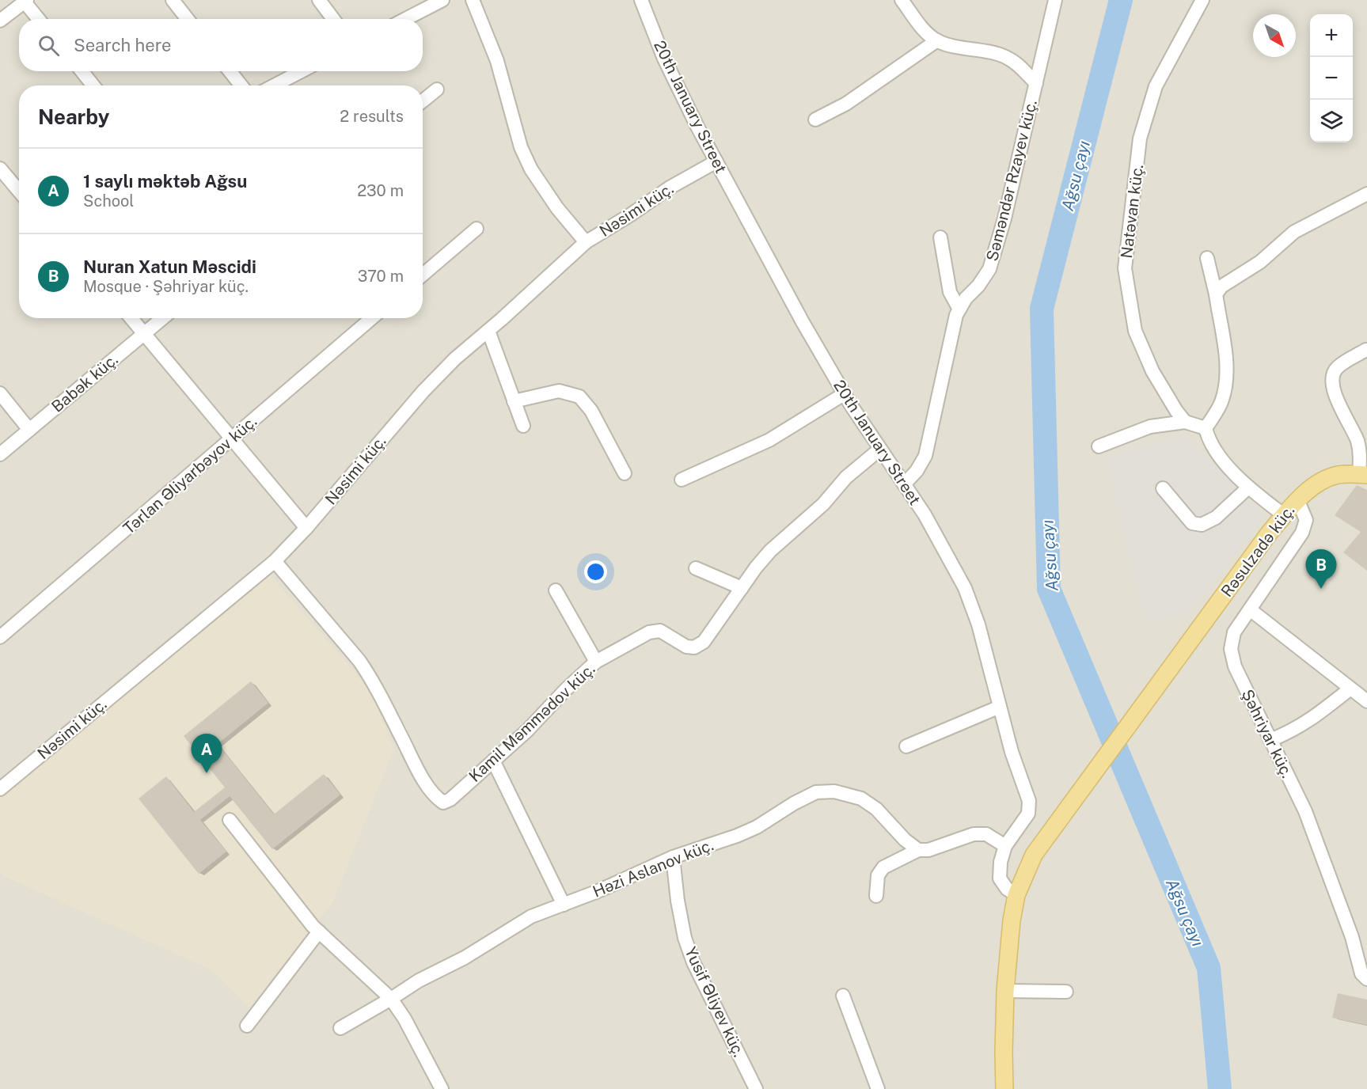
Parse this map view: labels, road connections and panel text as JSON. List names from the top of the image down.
{
  "streets": {
    "main road": ["Rəsulzadə küç."],
    "street": [
      "20th January Street",
      "Səməndər Rzayev küç.",
      "Nəsimi küç.",
      "Natəvan küç.",
      "Babək küç.",
      "Tərlan Əliyarbəyov küç.",
      "Kamil Məmmədov küç.",
      "Şəhriyar küç.",
      "Həzi Aslanov küç.",
      "Yusif Əliyev küç."
    ]
  },
  "crossings": [
    ["20th January Street", "Səməndər Rzayev küç."],
    ["20th January Street", "Nəsimi küç."],
    ["20th January Street", "Rəsulzadə küç."],
    ["20th January Street", "Kamil Məmmədov küç."],
    ["Nəsimi küç.", "Kamil Məmmədov küç."],
    ["Rəsulzadə küç.", "Şəhriyar küç."],
    ["Həzi Aslanov küç.", "Yusif Əliyev küç."]
  ],
  "water": ["Ağsu çayı"],
  "north": "bottom right",
  "page": {
    "map_buttons": ["+", "−"],
    "search": "Search here",
    "heading": ["Nearby", "2 results"],
    "list": [
      {
        "mark": "A",
        "name": "1 saylı məktəb Ağsu",
        "note": "School",
        "value": "230 m"
      },
      {
        "mark": "B",
        "name": "Nuran Xatun Məscidi",
        "note": "Mosque · Şəhriyar küç.",
        "value": "370 m"
      }
    ],
    "pins": ["B", "A"]
  }
}
